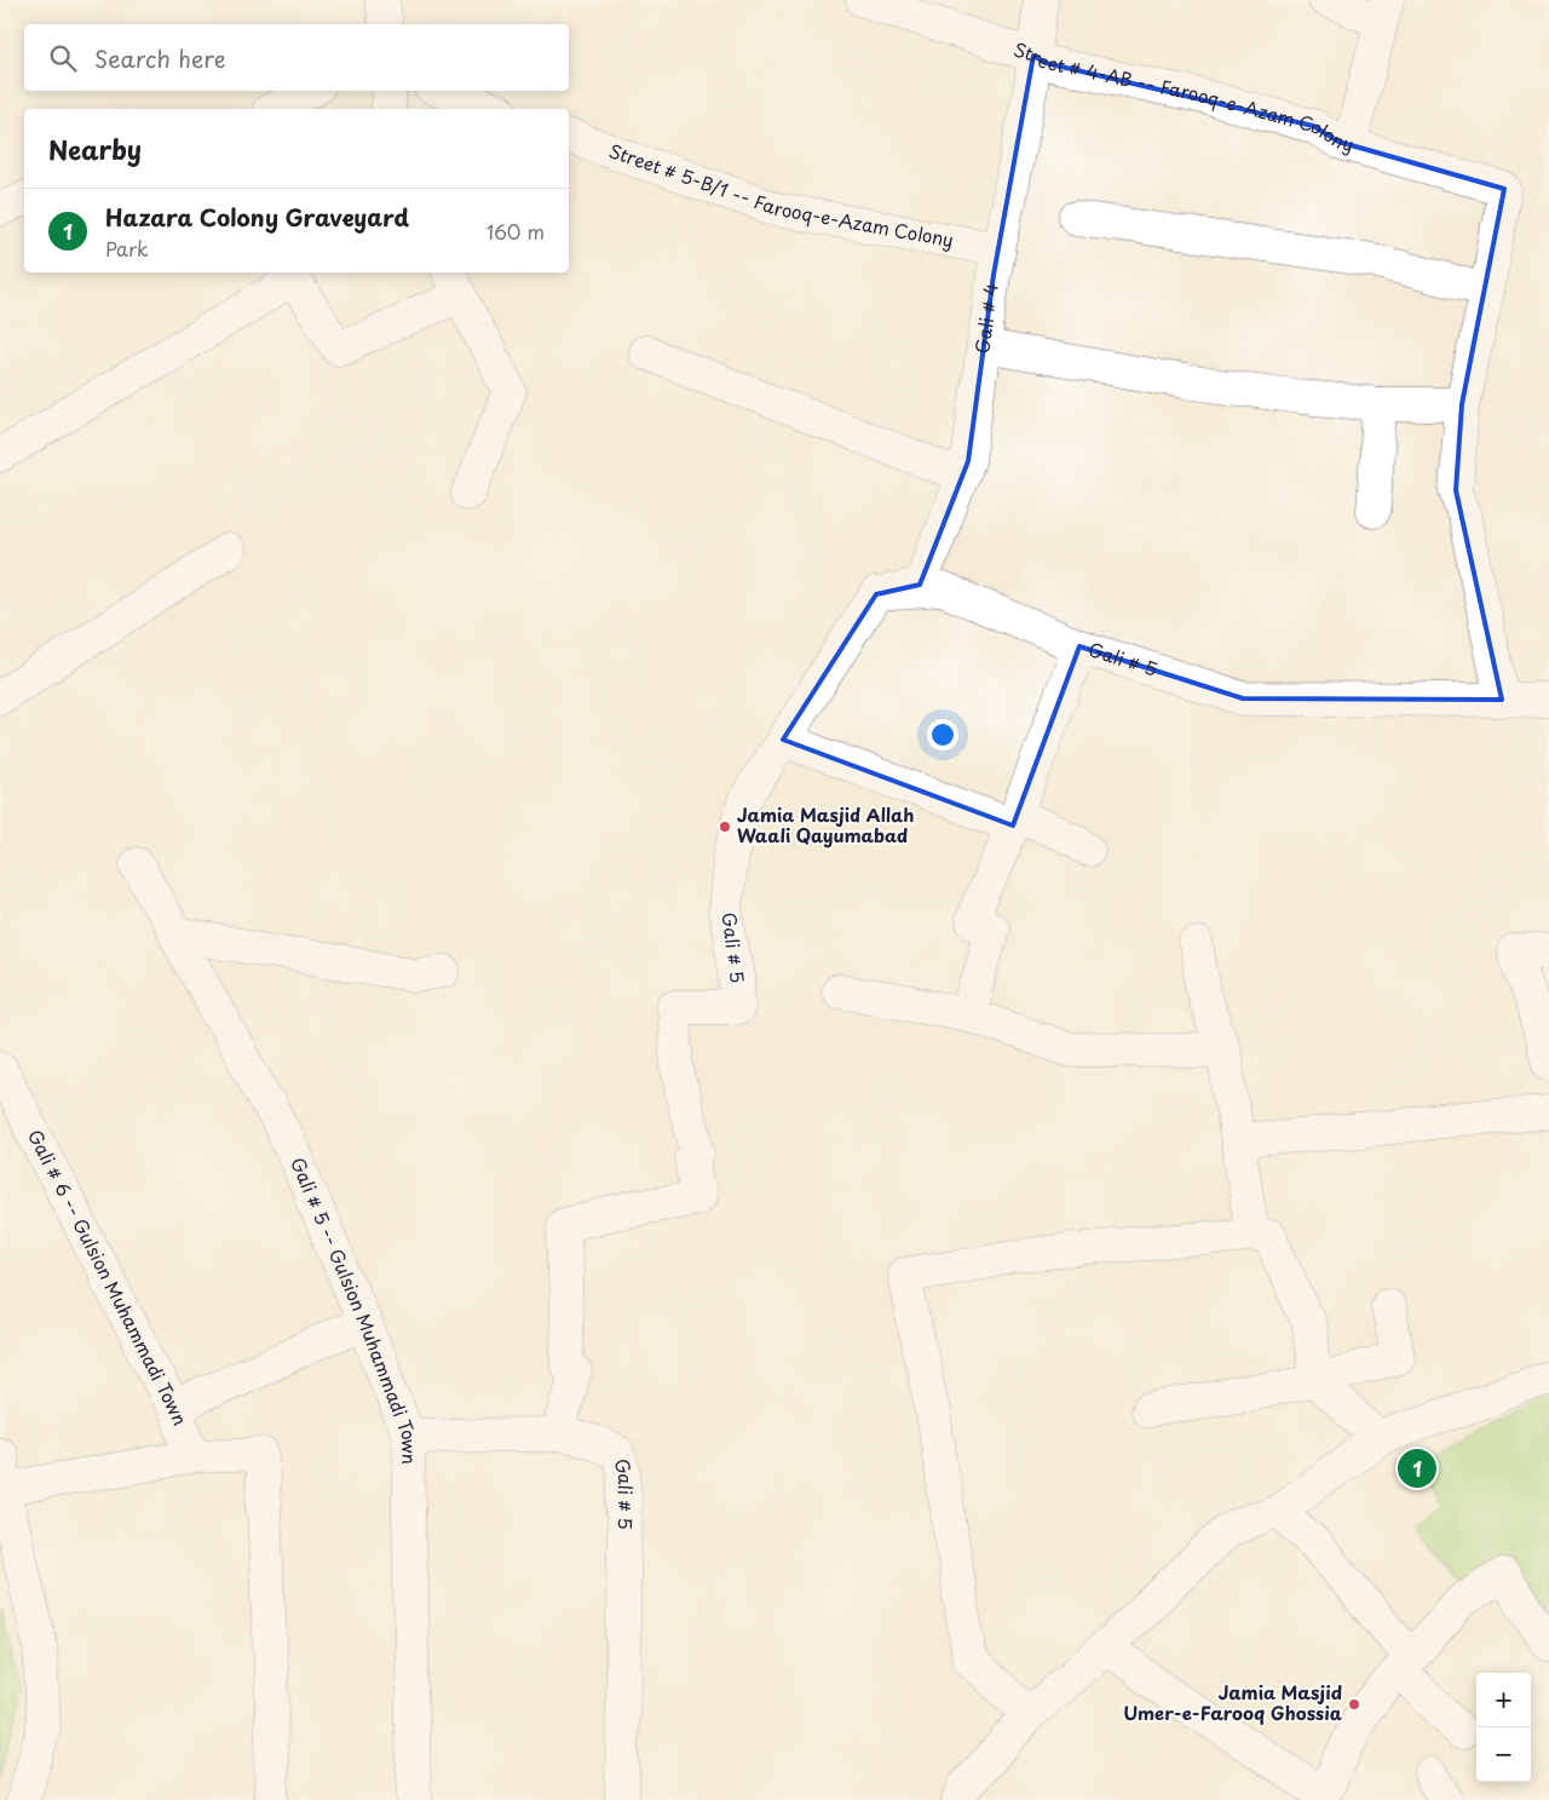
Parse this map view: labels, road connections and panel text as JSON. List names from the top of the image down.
{
  "streets": {
    "street": [
      "Street # 4-AB -- Farooq-e-Azam Colony",
      "Street # 5-B/1 -- Farooq-e-Azam Colony",
      "Gali # 4",
      "Gali # 5",
      "Gali # 6 -- Gulsion Muhammadi Town",
      "Gali # 5 -- Gulsion Muhammadi Town"
    ]
  },
  "crossings": [
    ["Street # 4-AB -- Farooq-e-Azam Colony", "Gali # 4"],
    ["Street # 5-B/1 -- Farooq-e-Azam Colony", "Gali # 4"],
    ["Gali # 4", "Gali # 5"]
  ],
  "places": ["Jamia Masjid Allah Waali Qayumabad", "Jamia Masjid Umer-e-Farooq Ghossia"],
  "page": {
    "search": "Search here",
    "heading": "Nearby",
    "list": [
      {
        "mark": "1",
        "name": "Hazara Colony Graveyard",
        "note": "Park",
        "value": "160 m"
      }
    ],
    "pins": "1",
    "map_buttons": ["+", "−"]
  }
}
